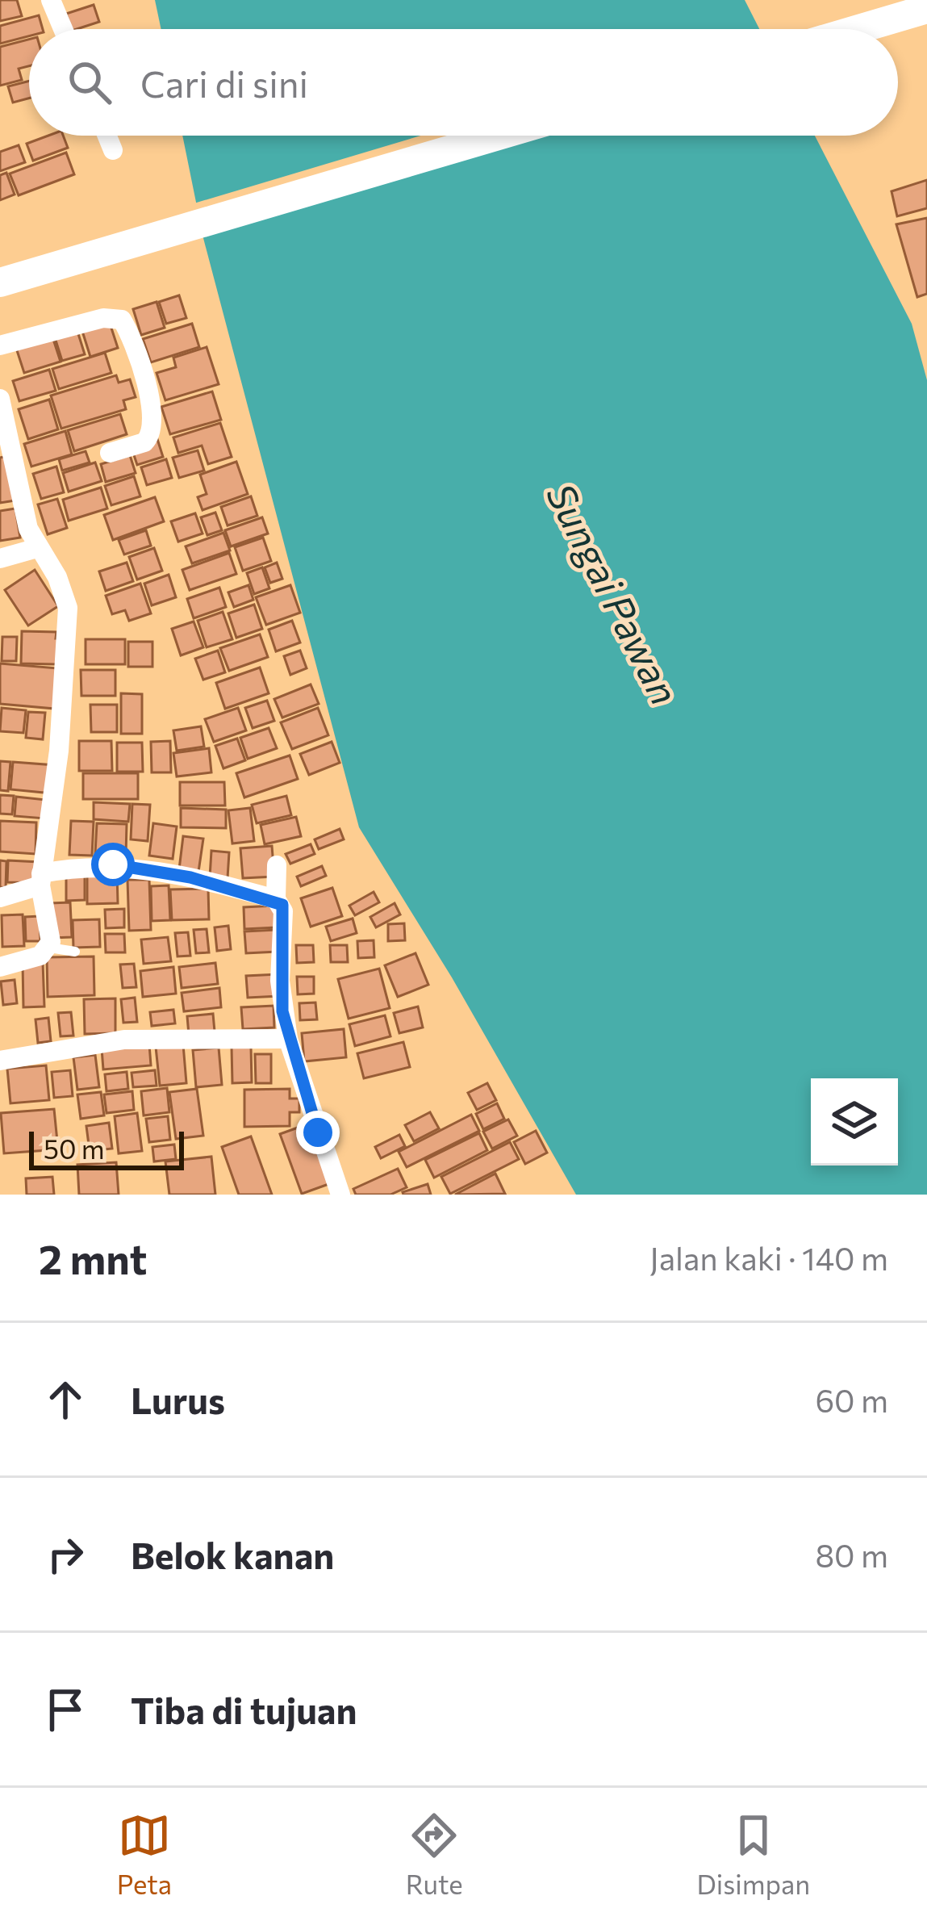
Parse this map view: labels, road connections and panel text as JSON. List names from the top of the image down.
{
  "water": ["Sungai Pawan"],
  "scale_bar": "50 m",
  "page": {
    "search": "Cari di sini",
    "scale": "50 m",
    "heading": ["2 mnt", "Jalan kaki · 140 m"],
    "list": [
      ["Lurus", "60 m"],
      ["Belok kanan", "80 m"],
      "Tiba di tujuan"
    ],
    "nav": ["Peta", "Rute", "Disimpan"]
  }
}
